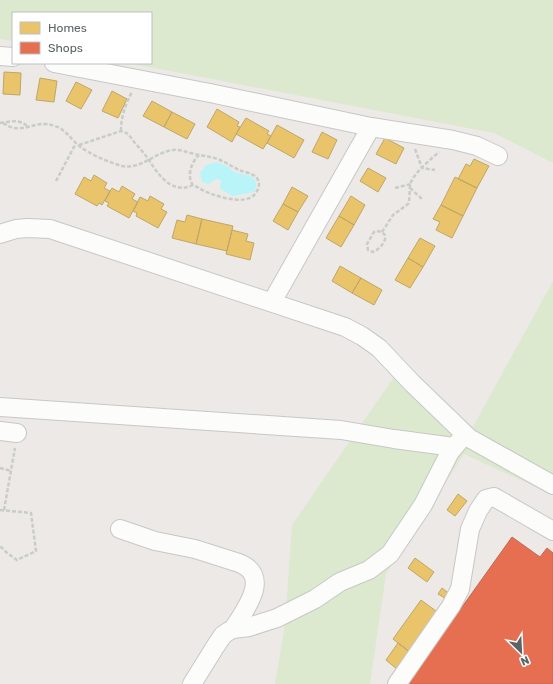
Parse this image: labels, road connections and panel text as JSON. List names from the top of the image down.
{
  "legend": ["Homes", "Shops"],
  "north": "bottom right"
}
